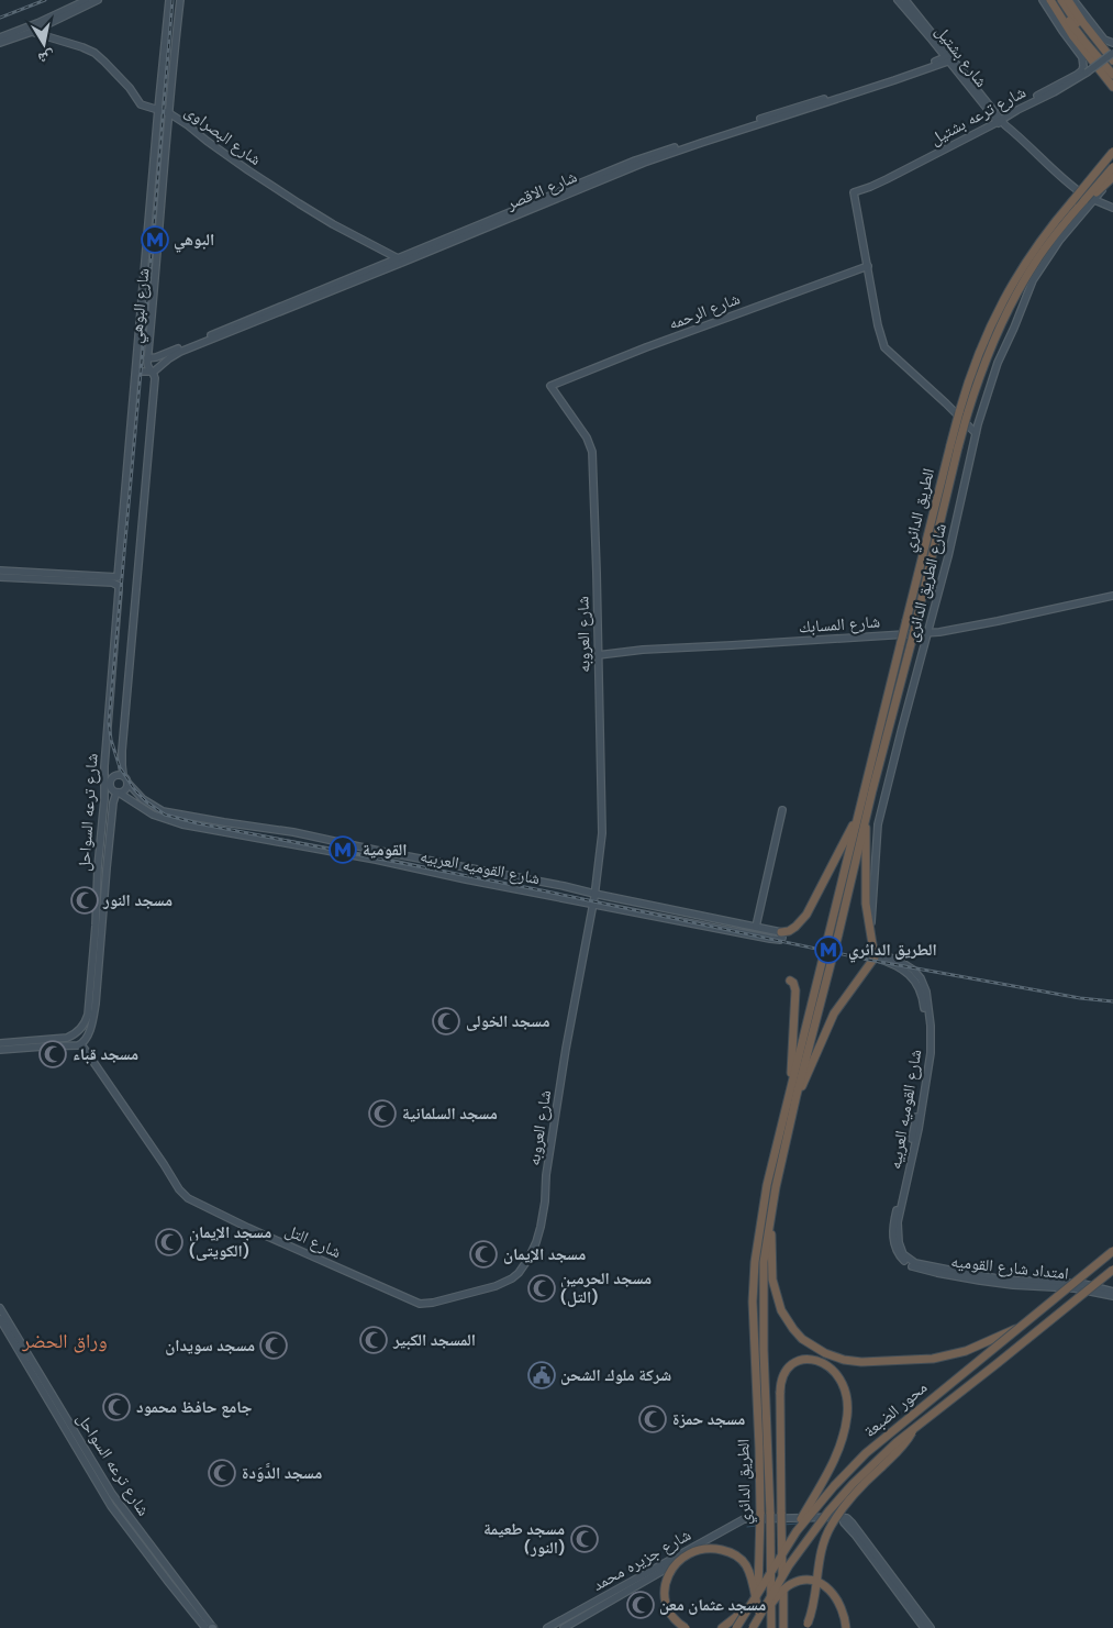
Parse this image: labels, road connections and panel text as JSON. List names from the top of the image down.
{
  "streets": {
    "highway": ["الطريق الدائري", "محور الضبعة"],
    "street": [
      "شارع بشتيل",
      "شارع ترعه بشتيل",
      "شارع البصراوى",
      "شارع الاقصر",
      "شارع البوهي",
      "شارع الرحمه",
      "شارع الطريق الدائرى",
      "شارع المسابك",
      "شارع العروبه",
      "شارع ترعه السواحل",
      "شارع القوميه العربيه",
      "شارع التل",
      "امتداد شارع القوميه",
      "شارع جزيره محمد"
    ]
  },
  "crossings": [
    ["شارع بشتيل", "شارع ترعه بشتيل"],
    ["شارع بشتيل", "شارع الاقصر"],
    ["شارع بشتيل", "الطريق الدائري"],
    ["شارع بشتيل", "شارع الطريق الدائرى"],
    ["شارع ترعه بشتيل", "شارع الرحمه"],
    ["شارع ترعه بشتيل", "شارع الطريق الدائرى"],
    ["شارع البصراوى", "شارع الاقصر"],
    ["شارع البصراوى", "شارع البوهي"],
    ["شارع الاقصر", "شارع البوهي"],
    ["شارع البوهي", "شارع ترعه السواحل"],
    ["شارع الرحمه", "شارع العروبه"],
    ["الطريق الدائري", "محور الضبعة"],
    ["شارع الطريق الدائرى", "شارع المسابك"],
    ["شارع المسابك", "شارع العروبه"],
    ["شارع العروبه", "شارع القوميه العربيه"],
    ["شارع العروبه", "شارع التل"],
    ["شارع ترعه السواحل", "شارع القوميه العربيه"],
    ["شارع ترعه السواحل", "شارع التل"],
    ["شارع القوميه العربيه", "امتداد شارع القوميه"]
  ],
  "districts": ["وراق الحضر"],
  "places": {
    "metro station": ["البوهي", "القومية", "الطريق الدائري"],
    "mosque": [
      "مسجد النور",
      "مسجد الخولى",
      "مسجد قباء",
      "مسجد السلمانية",
      "مسجد الإيمان (الكويتى)",
      "مسجد الإيمان",
      "مسجد الحرمين (التل)",
      "المسجد الكبير",
      "مسجد سويدان",
      "جامع حافظ محمود",
      "مسجد حمزة",
      "مسجد الدَّوَدة",
      "مسجد طعيمة (النور)",
      "مسجد عثمان معن"
    ],
    "public building": ["شركة ملوك الشحن"]
  },
  "north": "bottom"
}
